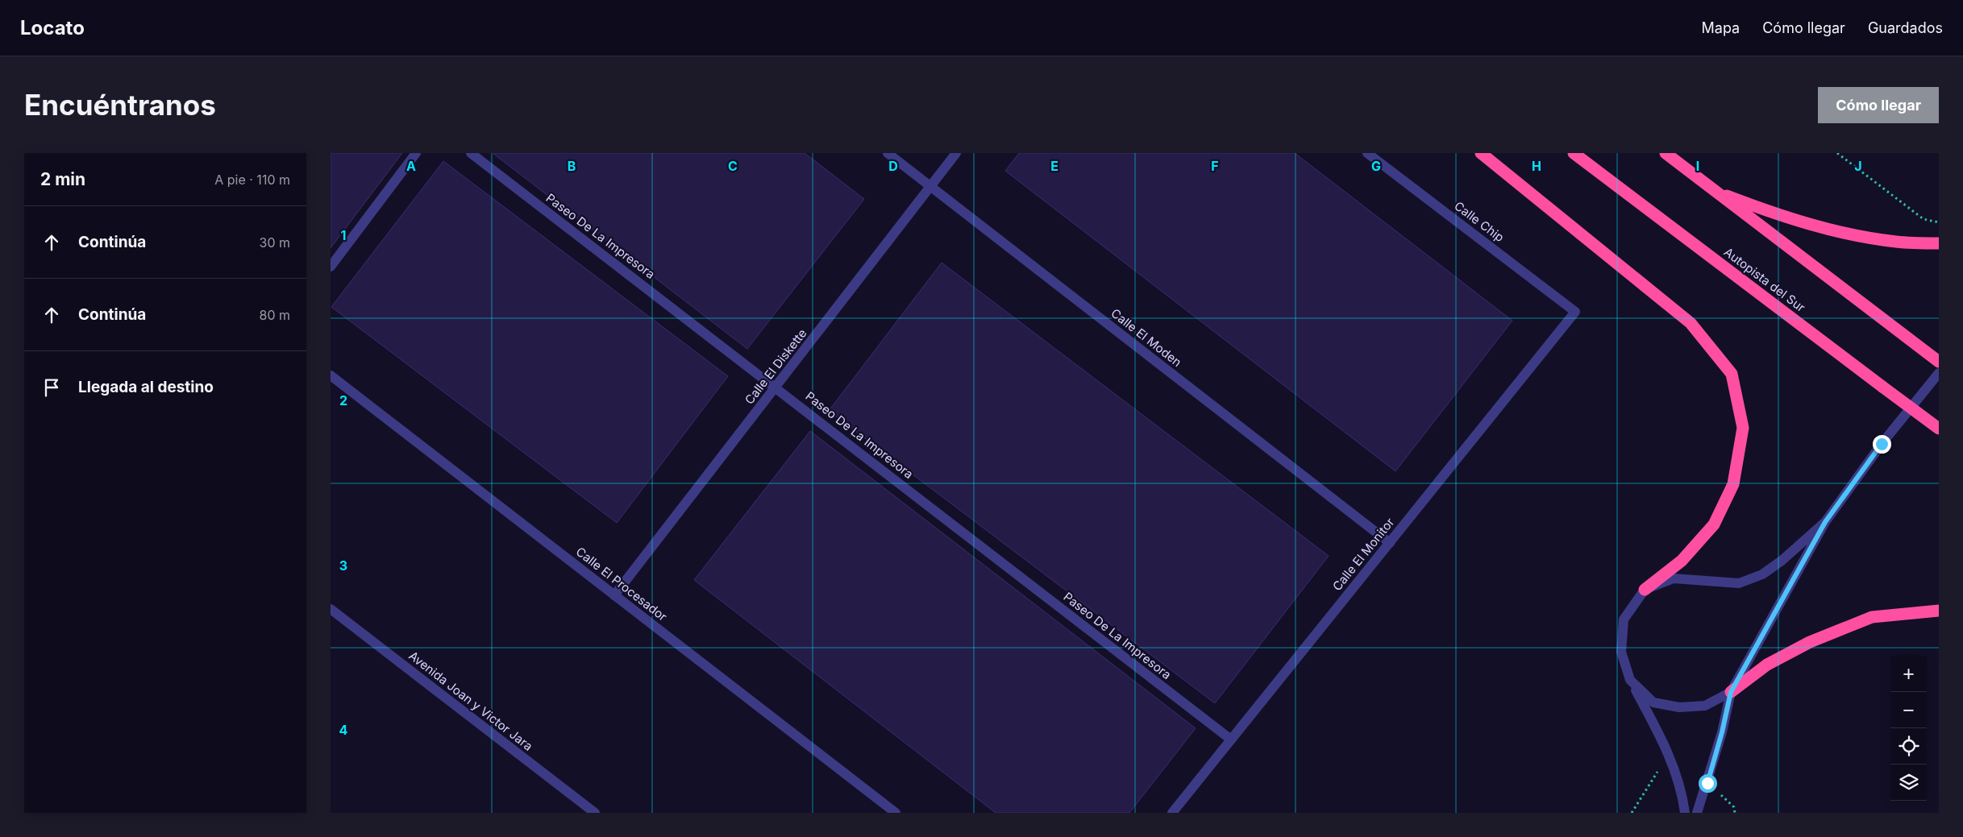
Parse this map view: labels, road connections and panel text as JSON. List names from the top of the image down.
{
  "streets": {
    "highway": ["Autopista del Sur"],
    "street": [
      "Calle Chip",
      "Paseo De La Impresora",
      "Calle El Moden",
      "Calle El Diskette",
      "Calle El Monitor",
      "Calle El Procesador",
      "Avenida Joan y Victor Jara"
    ]
  },
  "crossings": [
    ["Calle Chip", "Calle El Monitor"],
    ["Paseo De La Impresora", "Calle El Diskette"],
    ["Paseo De La Impresora", "Calle El Monitor"],
    ["Calle El Moden", "Calle El Diskette"],
    ["Calle El Moden", "Calle El Monitor"],
    ["Calle El Diskette", "Calle El Procesador"]
  ],
  "page": {
    "header": "Locato",
    "nav": ["Mapa", "Cómo llegar", "Guardados"],
    "buttons": "Cómo llegar",
    "title": "Encuéntranos",
    "heading": ["2 min", "A pie · 110 m"],
    "list": [
      ["Continúa", "30 m"],
      ["Continúa", "80 m"],
      "Llegada al destino"
    ],
    "map_buttons": ["+", "−"]
  },
  "grid": {
    "columns": [
      "A",
      "B",
      "C",
      "D",
      "E",
      "F",
      "G",
      "H",
      "I",
      "J"
    ],
    "rows": [
      "1",
      "2",
      "3",
      "4"
    ]
  }
}
